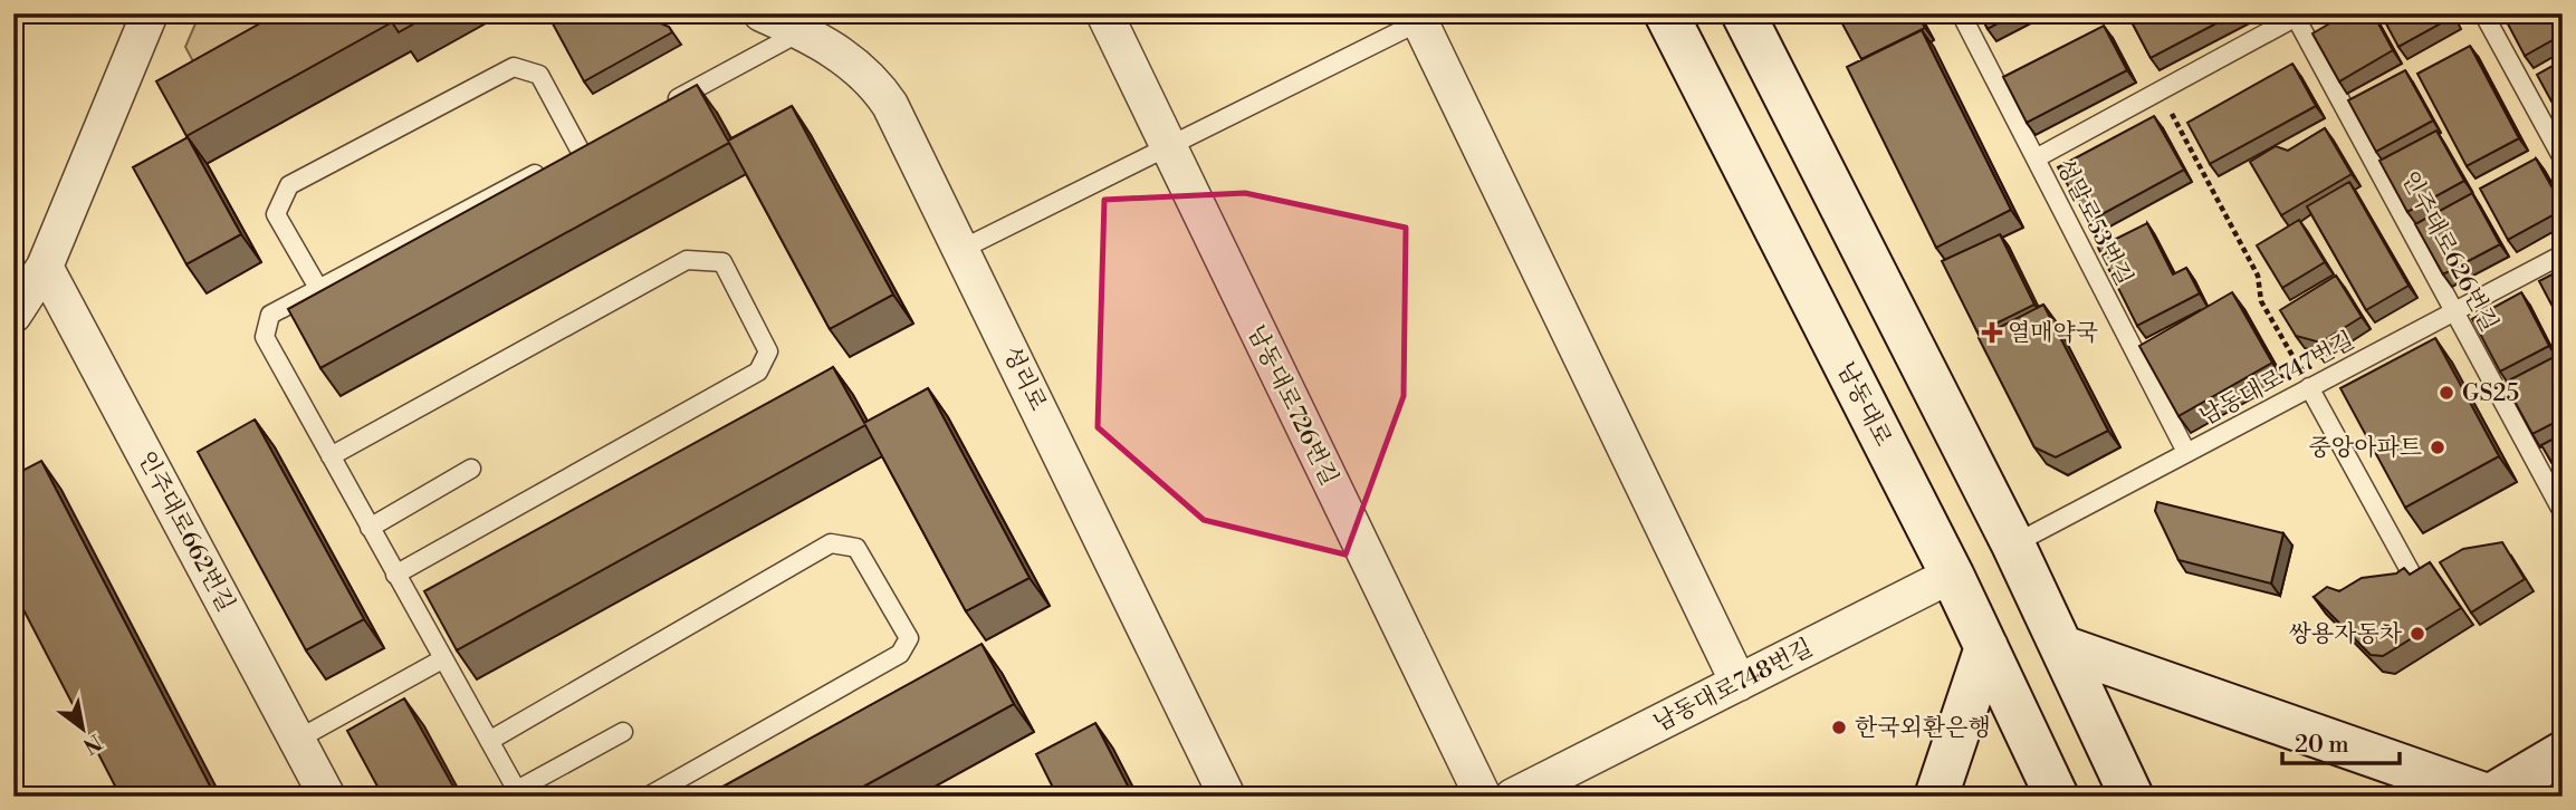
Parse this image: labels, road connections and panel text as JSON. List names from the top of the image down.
{
  "streets": {
    "main road": ["남동대로"],
    "street": [
      "성리로",
      "남동대로726번길",
      "인주대로662번길",
      "남동대로748번길"
    ],
    "lane": ["성말로53번길", "인주대로626번길", "남동대로747번길"]
  },
  "crossings": [
    ["성말로53번길", "남동대로747번길"],
    ["인주대로626번길", "남동대로747번길"],
    ["남동대로", "남동대로748번길"]
  ],
  "places": {
    "health": ["열매약국"],
    "other": [
      "GS25",
      "중앙아파트",
      "쌍용자동차",
      "한국외환은행"
    ]
  },
  "scale_bar": "20 m",
  "north": "bottom right"
}
